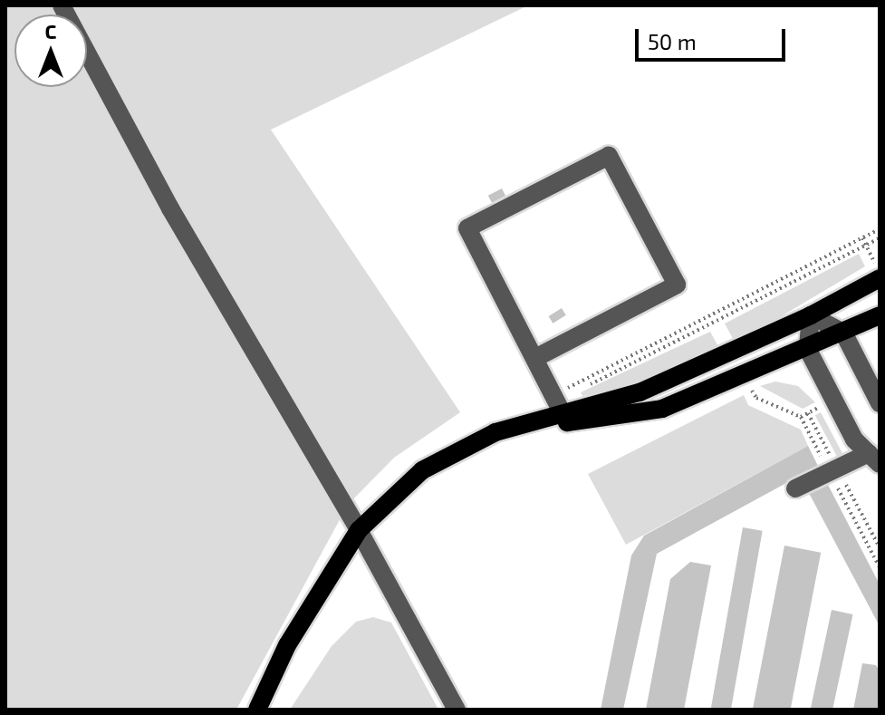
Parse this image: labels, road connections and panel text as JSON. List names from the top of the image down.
{
  "scale_bar": "50 m",
  "north": "top"
}
